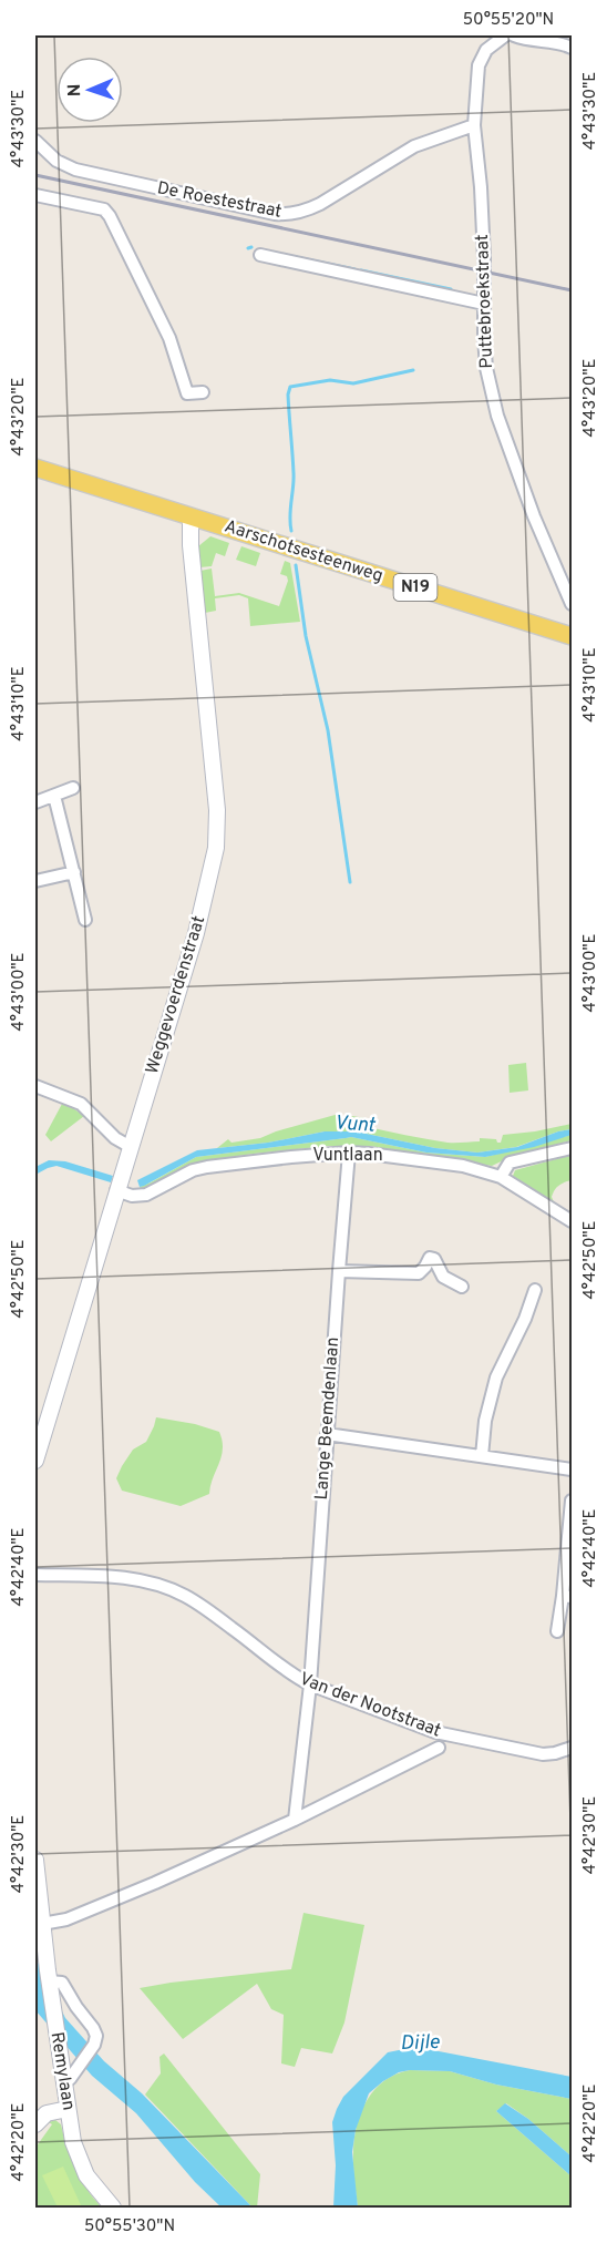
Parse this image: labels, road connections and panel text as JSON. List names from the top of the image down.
{
  "streets": {
    "main road": ["Aarschotsesteenweg", "N19"],
    "street": [
      "De Roestestraat",
      "Puttebroekstraat",
      "Weggevoerdenstraat",
      "Vuntlaan",
      "Lange Beemdenlaan",
      "Van der Nootstraat",
      "Remylaan"
    ]
  },
  "crossings": [
    ["De Roestestraat", "Puttebroekstraat"],
    ["Aarschotsesteenweg", "Weggevoerdenstraat"],
    ["Weggevoerdenstraat", "Vuntlaan"],
    ["Vuntlaan", "Lange Beemdenlaan"],
    ["Lange Beemdenlaan", "Van der Nootstraat"]
  ],
  "water": ["Vunt", "Dijle"],
  "north": "left",
  "coordinates": [
    "50°55'20\"N",
    "4°43'30\"E",
    "4°43'20\"E",
    "4°43'10\"E",
    "4°43'00\"E",
    "4°42'50\"E",
    "4°42'40\"E",
    "4°42'30\"E",
    "4°42'20\"E",
    "50°55'30\"N"
  ]
}
